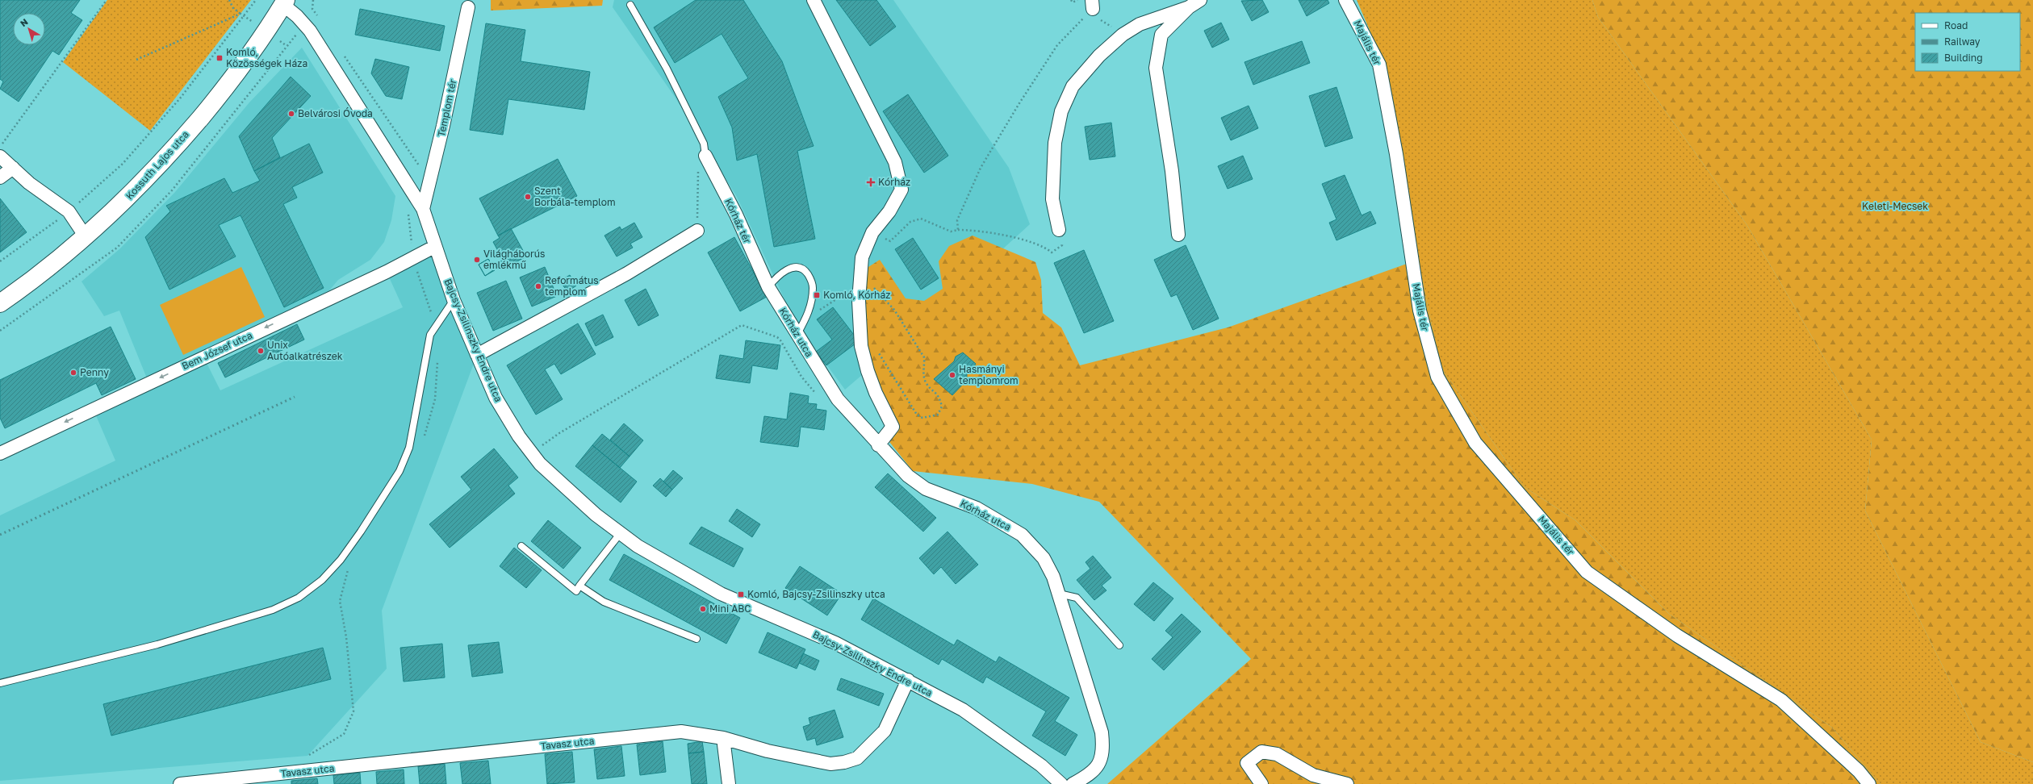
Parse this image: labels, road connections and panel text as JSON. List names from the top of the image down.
{
  "streets": {
    "main road": ["Kossuth Lajos utca"],
    "street": [
      "Majális tér",
      "Templom tér",
      "Kórház tér",
      "Kórház utca",
      "Bajcsy-Zsilinszky Endre utca",
      "Bem József utca",
      "Tavasz utca"
    ]
  },
  "crossings": [
    ["Templom tér", "Bajcsy-Zsilinszky Endre utca"],
    ["Kossuth Lajos utca", "Bajcsy-Zsilinszky Endre utca"],
    ["Kórház tér", "Kórház utca"],
    ["Bajcsy-Zsilinszky Endre utca", "Bem József utca"],
    ["Bajcsy-Zsilinszky Endre utca", "Tavasz utca"]
  ],
  "one_way": ["Bem József utca"],
  "parks": ["Keleti-Mecsek"],
  "places": {
    "transit": ["Komló, Közösségek Háza", "Komló, Kórház", "Komló, Bajcsy-Zsilinszky utca"],
    "other": [
      "Belvárosi Óvoda",
      "Szent Borbála-templom",
      "Világháborús emlékmű",
      "Református templom",
      "Unix Autóalkatrészek",
      "Penny",
      "Hasmányi templomrom",
      "Mini ABC"
    ],
    "health": ["Kórház"]
  },
  "legend": ["Road", "Railway", "Building"],
  "north": "top left"
}
